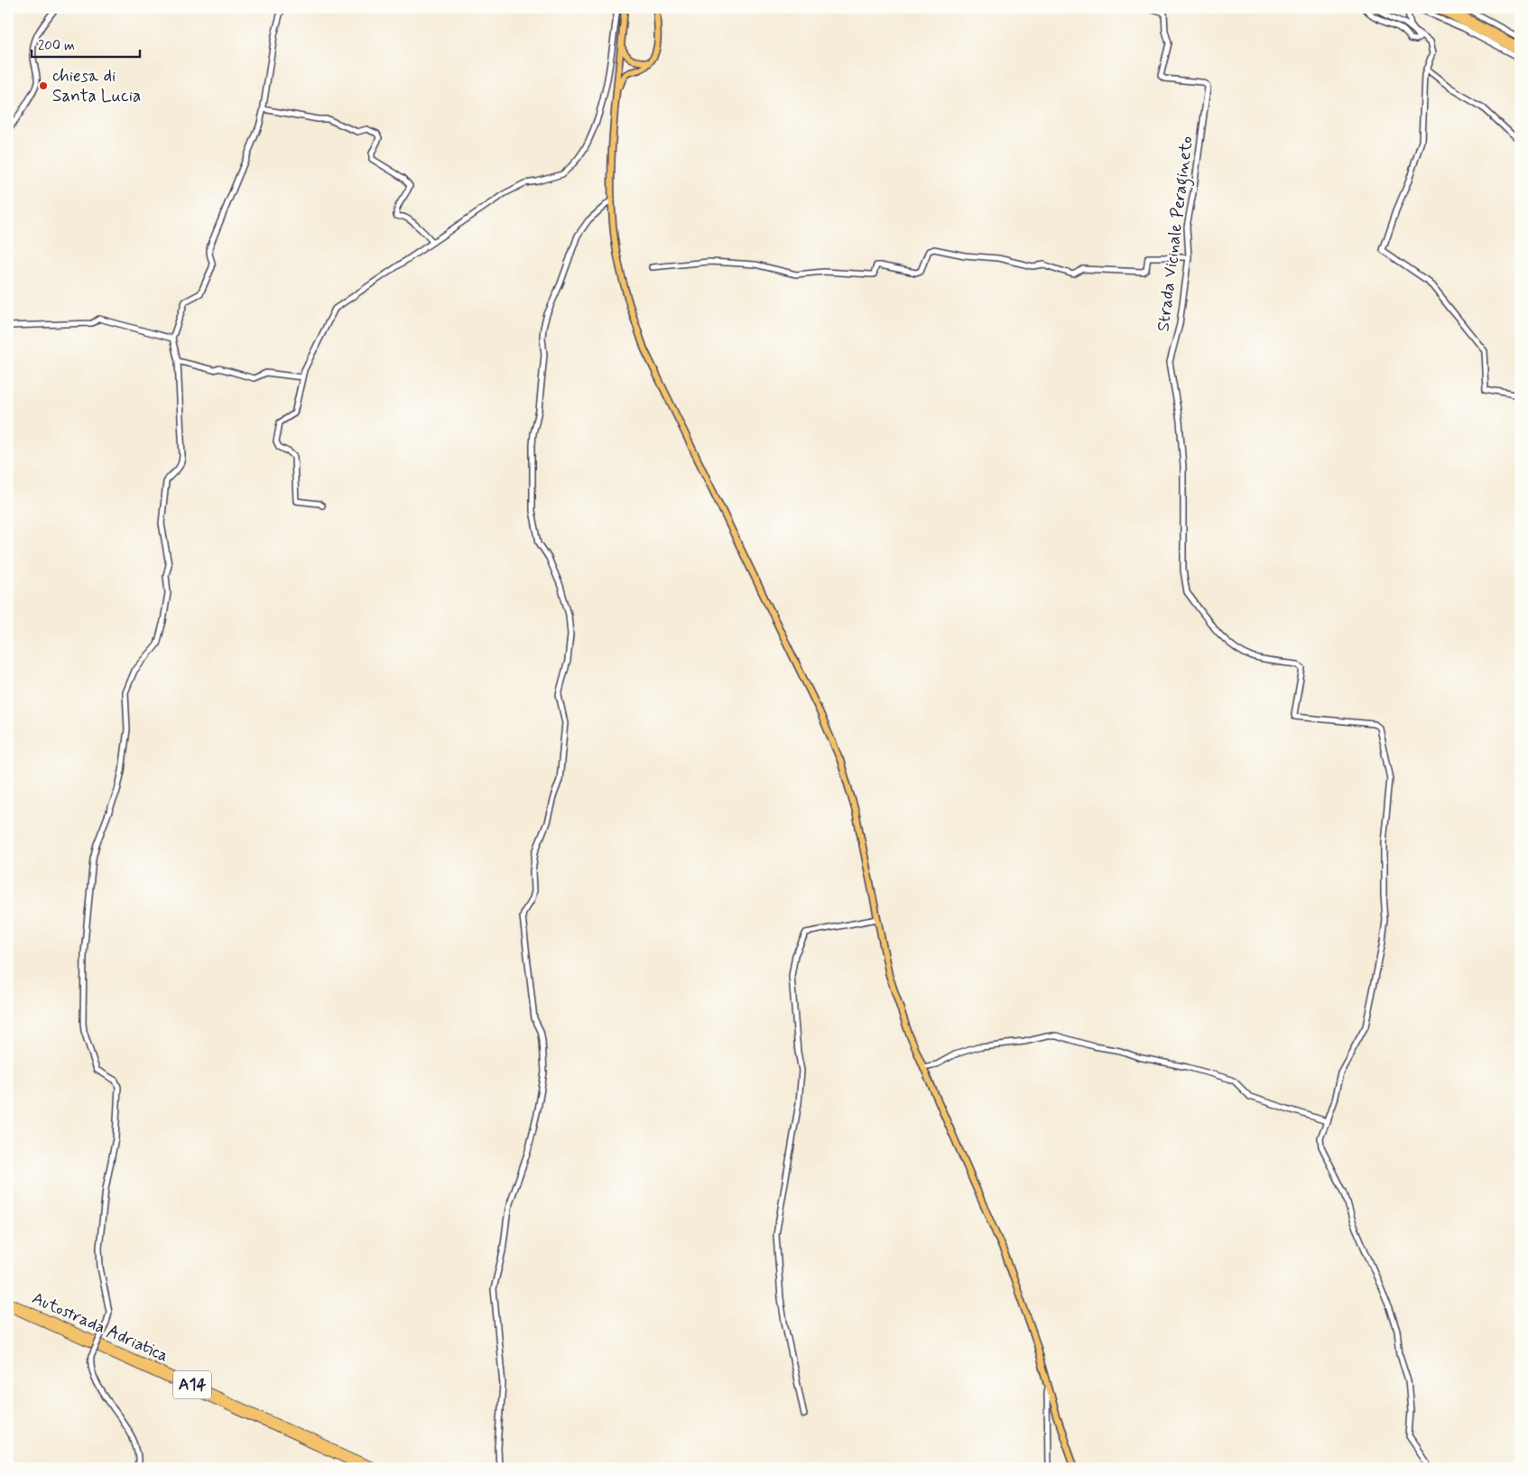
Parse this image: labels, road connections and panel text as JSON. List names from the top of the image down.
{
  "streets": {
    "highway": ["Autostrada Adriatica", "A14"],
    "street": ["Strada Vicinale Peragineto"]
  },
  "places": ["chiesa di Santa Lucia"],
  "scale_bar": "200 m"
}
